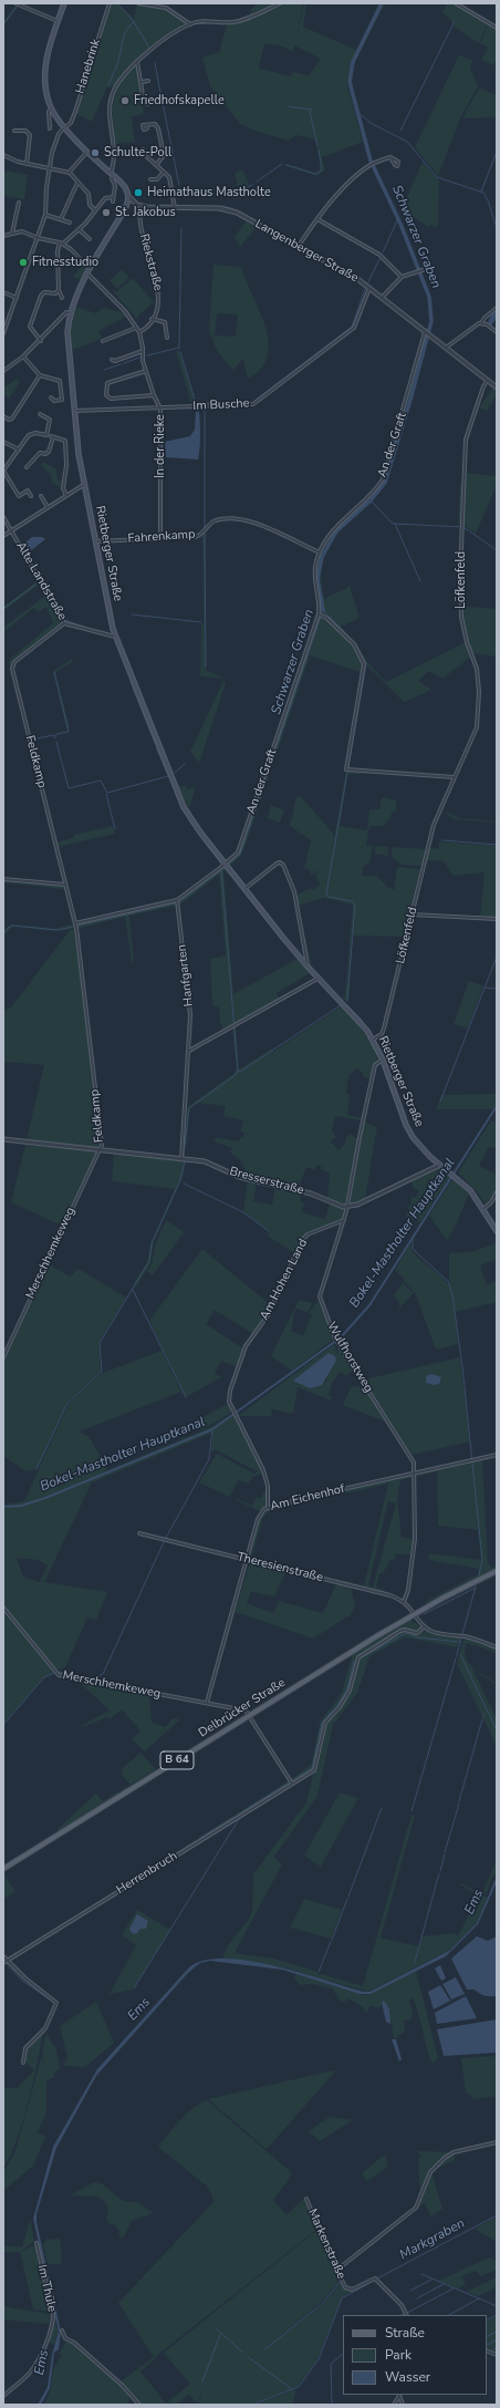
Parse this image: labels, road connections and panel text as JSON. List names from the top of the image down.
{
  "streets": {
    "main road": ["Rietberger Straße", "Delbrücker Straße", "B 64"],
    "street": [
      "Hanebrink",
      "Langenberger Straße",
      "Riekstraße",
      "Im Busche",
      "An der Graft",
      "In der Rieke",
      "Fahrenkamp",
      "Löfkenfeld",
      "Alte Landstraße",
      "Feldkamp",
      "Hanfgarten",
      "Bresserstraße",
      "Merschhemkeweg",
      "Am Hohen Land",
      "Wulfhorstweg",
      "Am Eichenhof",
      "Theresienstraße",
      "Herrenbruch",
      "Markenstraße",
      "Im Thüle"
    ]
  },
  "crossings": [
    ["Langenberger Straße", "Riekstraße"],
    ["Langenberger Straße", "Im Busche"],
    ["Langenberger Straße", "An der Graft"],
    ["Langenberger Straße", "Rietberger Straße"],
    ["Langenberger Straße", "Löfkenfeld"],
    ["Riekstraße", "In der Rieke"],
    ["Im Busche", "In der Rieke"],
    ["Im Busche", "Rietberger Straße"],
    ["An der Graft", "Fahrenkamp"],
    ["An der Graft", "Rietberger Straße"],
    ["In der Rieke", "Fahrenkamp"],
    ["Fahrenkamp", "Rietberger Straße"],
    ["Rietberger Straße", "Löfkenfeld"],
    ["Rietberger Straße", "Alte Landstraße"],
    ["Rietberger Straße", "Wulfhorstweg"],
    ["Alte Landstraße", "Feldkamp"],
    ["Feldkamp", "Bresserstraße"],
    ["Feldkamp", "Merschhemkeweg"],
    ["Hanfgarten", "Bresserstraße"],
    ["Bresserstraße", "Merschhemkeweg"],
    ["Bresserstraße", "Wulfhorstweg"],
    ["Merschhemkeweg", "Am Eichenhof"],
    ["Merschhemkeweg", "Delbrücker Straße"],
    ["Am Hohen Land", "Wulfhorstweg"],
    ["Am Hohen Land", "Am Eichenhof"],
    ["Wulfhorstweg", "Am Eichenhof"],
    ["Wulfhorstweg", "Theresienstraße"],
    ["Am Eichenhof", "Theresienstraße"],
    ["Theresienstraße", "Delbrücker Straße"],
    ["Theresienstraße", "B 64"],
    ["Delbrücker Straße", "B 64"]
  ],
  "water": [
    "Schwarzer Graben",
    "Bokel-Mastholter Hauptkanal",
    "Ems",
    "Markgraben"
  ],
  "places": [
    "Friedhofskapelle",
    "Schulte-Poll",
    "Heimathaus Mastholte",
    "St. Jakobus",
    "Fitnesstudio"
  ],
  "legend": ["Straße", "Park", "Wasser"]
}
